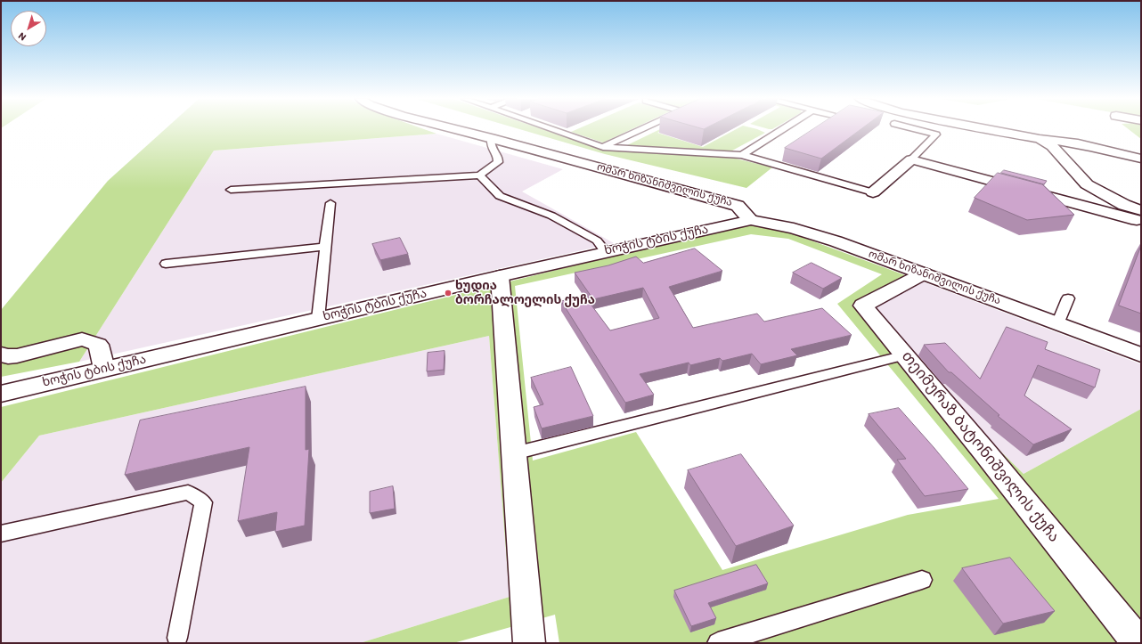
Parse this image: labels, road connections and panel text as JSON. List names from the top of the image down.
{
  "streets": {
    "street": ["ომარ ხიზანიშვილის ქუჩა", "ხოჭის ტბის ქუჩა", "თეიმურაზ ბატონიშვილის ქუჩა"]
  },
  "crossings": [
    ["ომარ ხიზანიშვილის ქუჩა", "ხოჭის ტბის ქუჩა"],
    ["ომარ ხიზანიშვილის ქუჩა", "თეიმურაზ ბატონიშვილის ქუჩა"]
  ],
  "places": ["ხუდია ბორჩალოელის ქუჩა"],
  "north": "bottom left"
}
